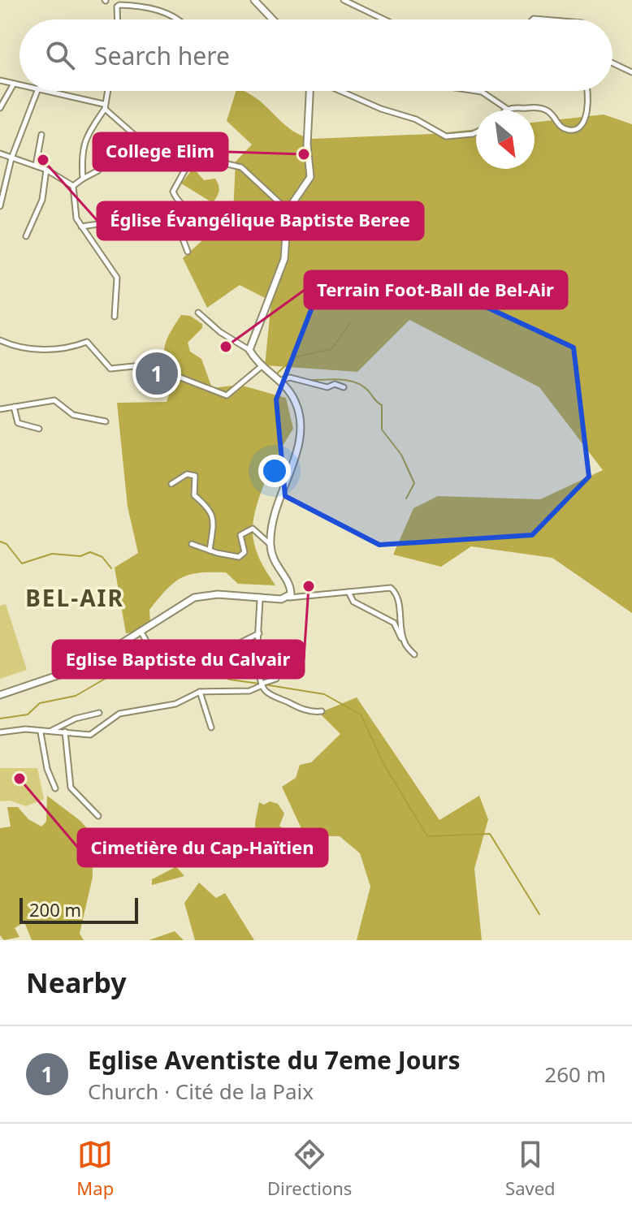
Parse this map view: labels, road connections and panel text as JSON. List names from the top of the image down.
{
  "districts": ["BEL-AIR"],
  "places": [
    "College Elim",
    "Église Évangélique Baptiste Beree",
    "Terrain Foot-Ball de Bel-Air",
    "Eglise Baptiste du Calvair",
    "Cimetière du Cap-Haïtien"
  ],
  "scale_bar": "200 m",
  "north": "bottom right",
  "page": {
    "search": "Search here",
    "pins": "1",
    "scale": "200 m",
    "heading": "Nearby",
    "list": [
      {
        "mark": "1",
        "name": "Eglise Aventiste du 7eme Jours",
        "note": "Church · Cité de la Paix",
        "value": "260 m"
      }
    ],
    "nav": ["Map", "Directions", "Saved"]
  }
}
